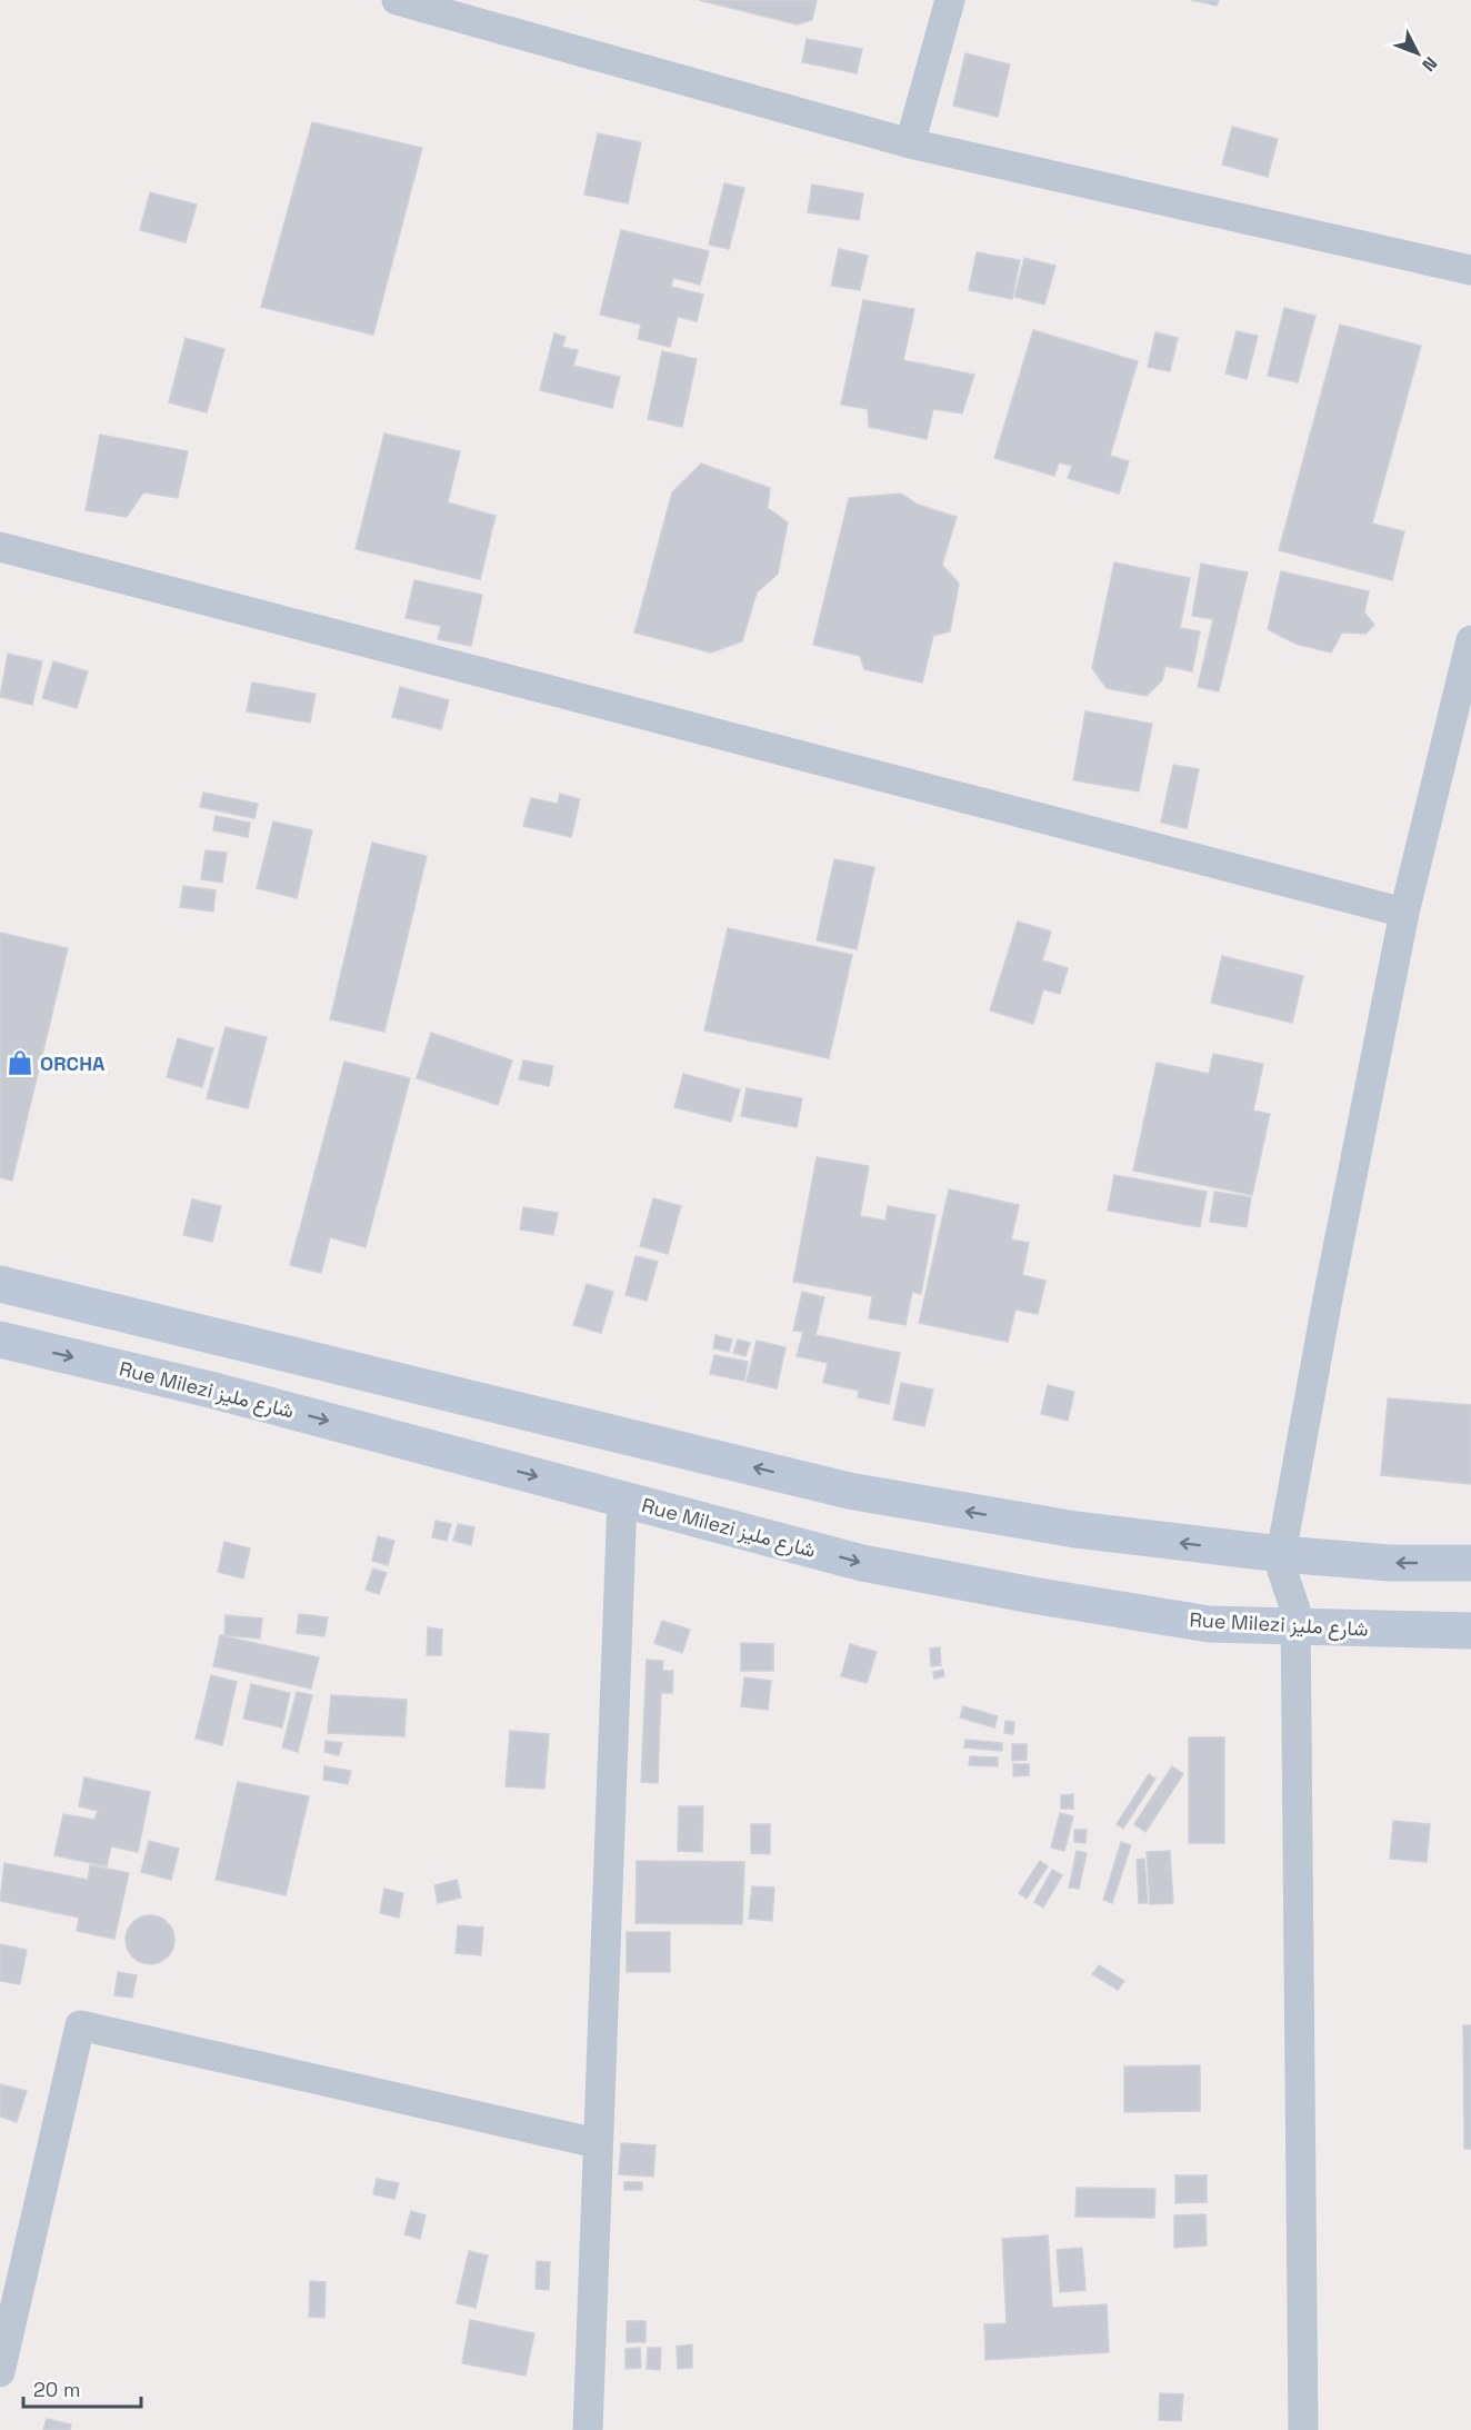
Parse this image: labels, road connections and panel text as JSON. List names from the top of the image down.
{
  "streets": {
    "street": ["Rue Milezi شارع مليز"]
  },
  "places": {
    "shop": ["ORCHA"]
  },
  "scale_bar": "20 m",
  "north": "bottom right"
}
